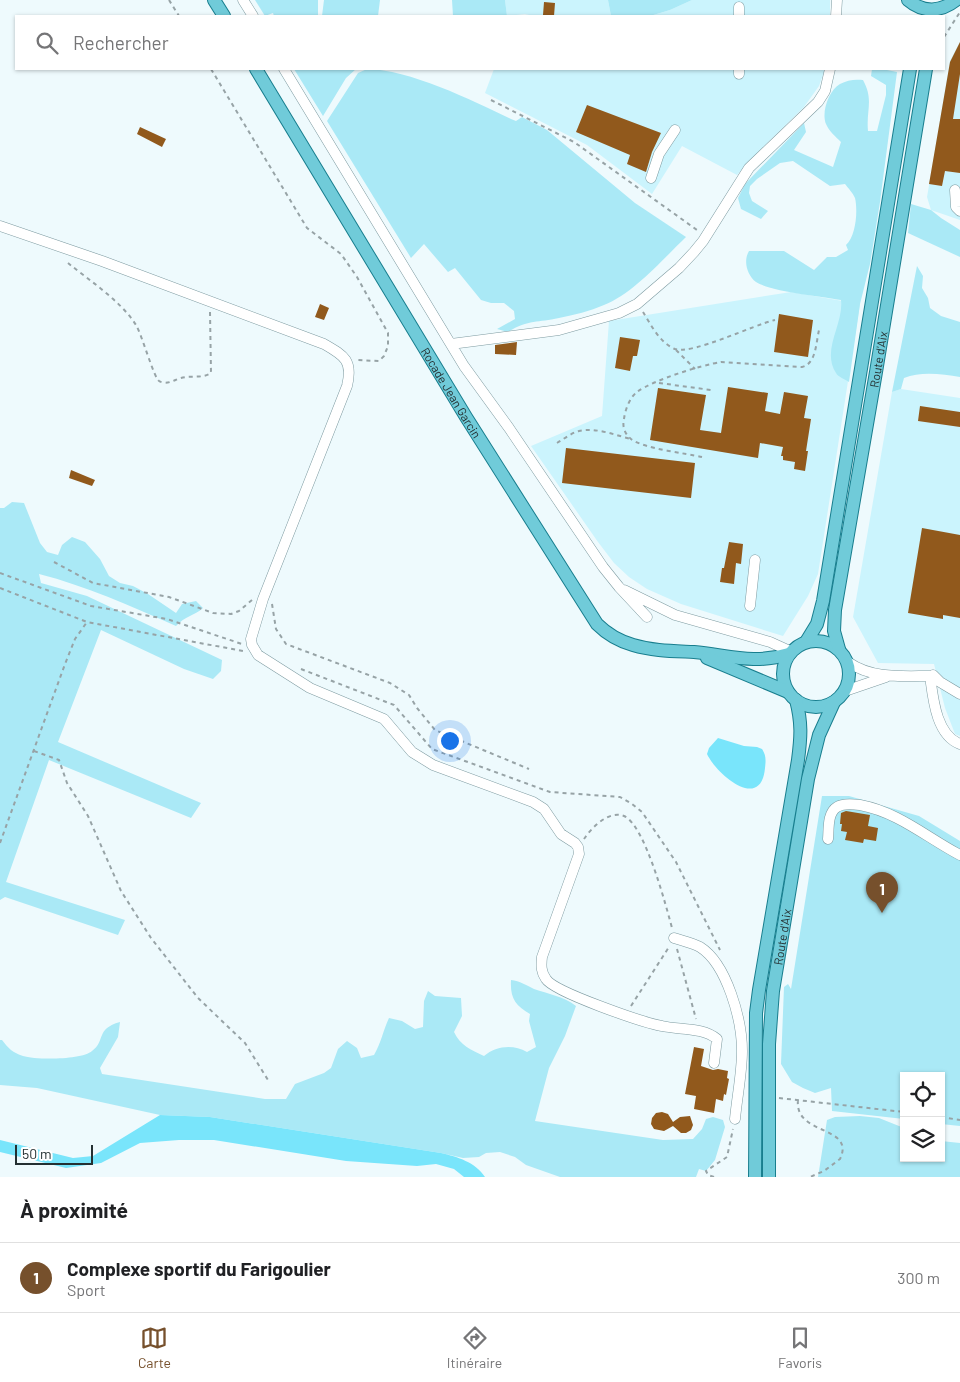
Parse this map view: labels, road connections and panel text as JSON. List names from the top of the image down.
{
  "streets": {
    "main road": ["Route d'Aix", "Rocade Jean Garcin"]
  },
  "crossings": [
    ["Route d'Aix", "Rocade Jean Garcin"]
  ],
  "scale_bar": "50 m",
  "page": {
    "search": "Rechercher",
    "pins": "1",
    "scale": "50 m",
    "heading": "À proximité",
    "list": [
      {
        "mark": "1",
        "name": "Complexe sportif du Farigoulier",
        "note": "Sport",
        "value": "300 m"
      }
    ],
    "nav": ["Carte", "Itinéraire", "Favoris"]
  }
}
